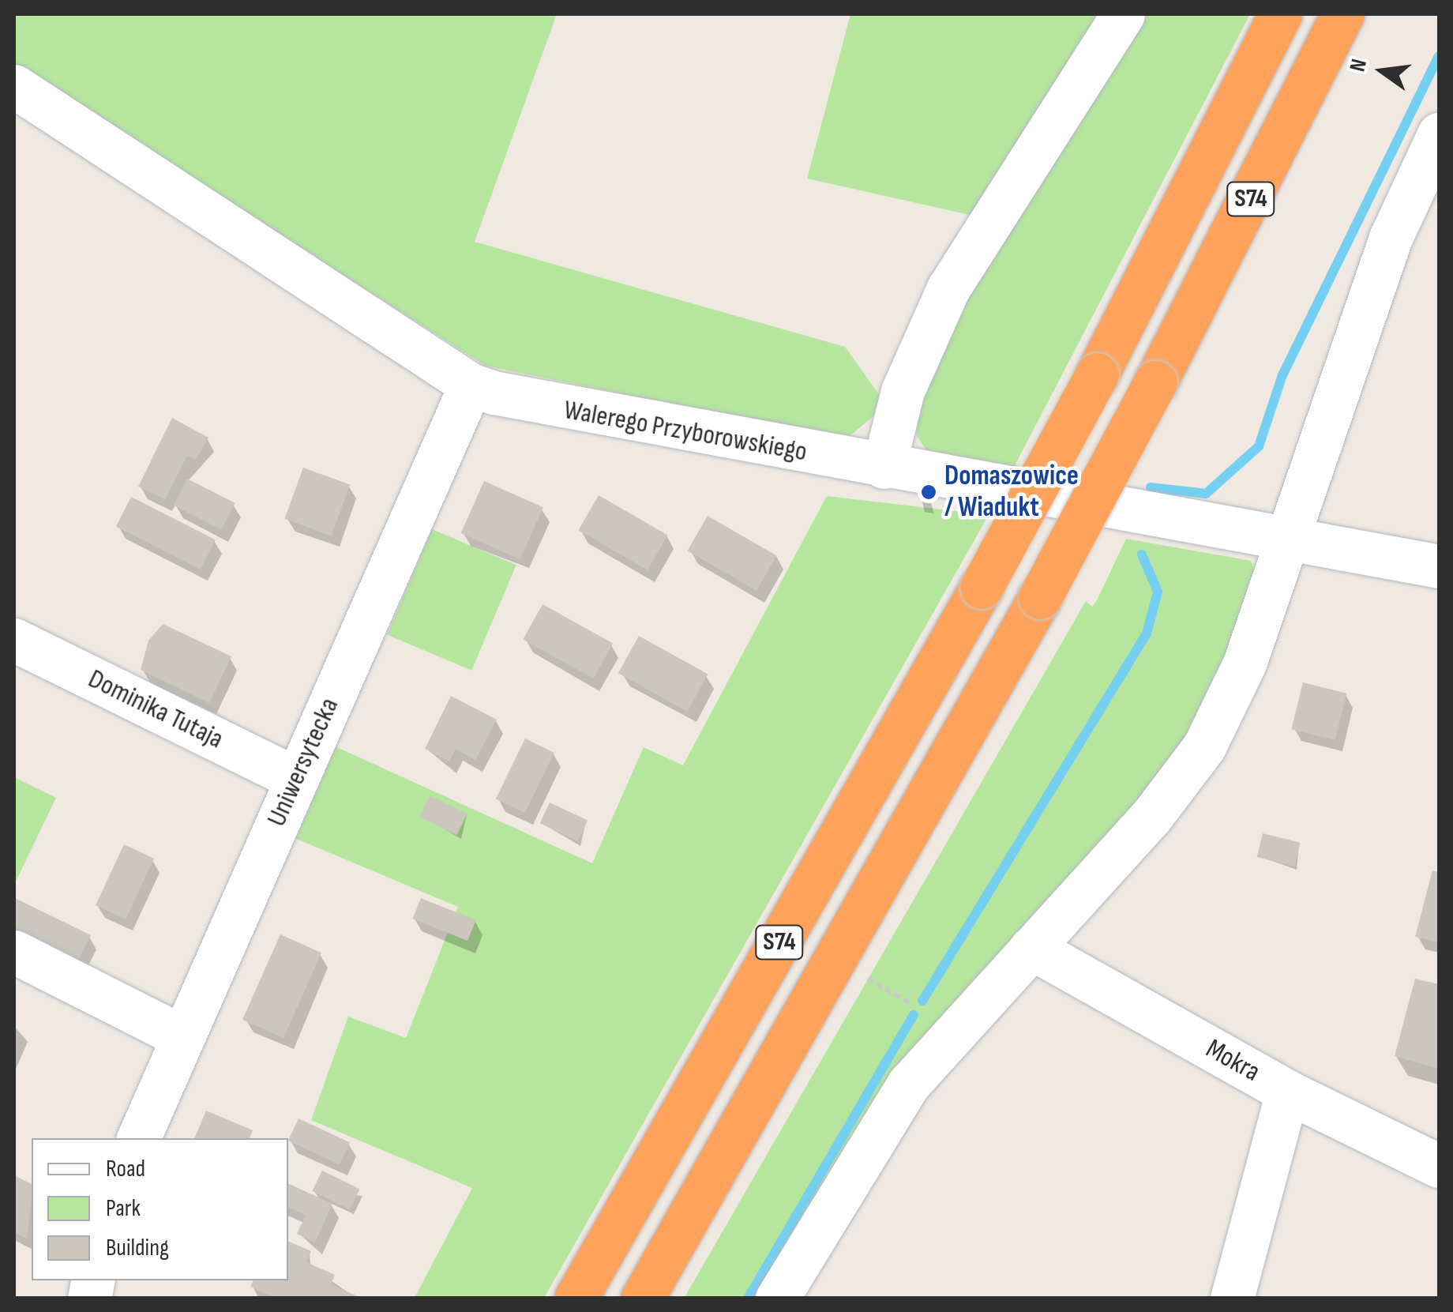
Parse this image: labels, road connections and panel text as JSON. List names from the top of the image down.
{
  "streets": {
    "highway": ["S74"],
    "street": [
      "Walerego Przyborowskiego",
      "Dominika Tutaja",
      "Uniwersytecka",
      "Mokra"
    ]
  },
  "crossings": [
    ["Walerego Przyborowskiego", "Uniwersytecka"],
    ["Dominika Tutaja", "Uniwersytecka"]
  ],
  "places": ["Domaszowice / Wiadukt"],
  "legend": ["Road", "Park", "Building"],
  "north": "left"
}
